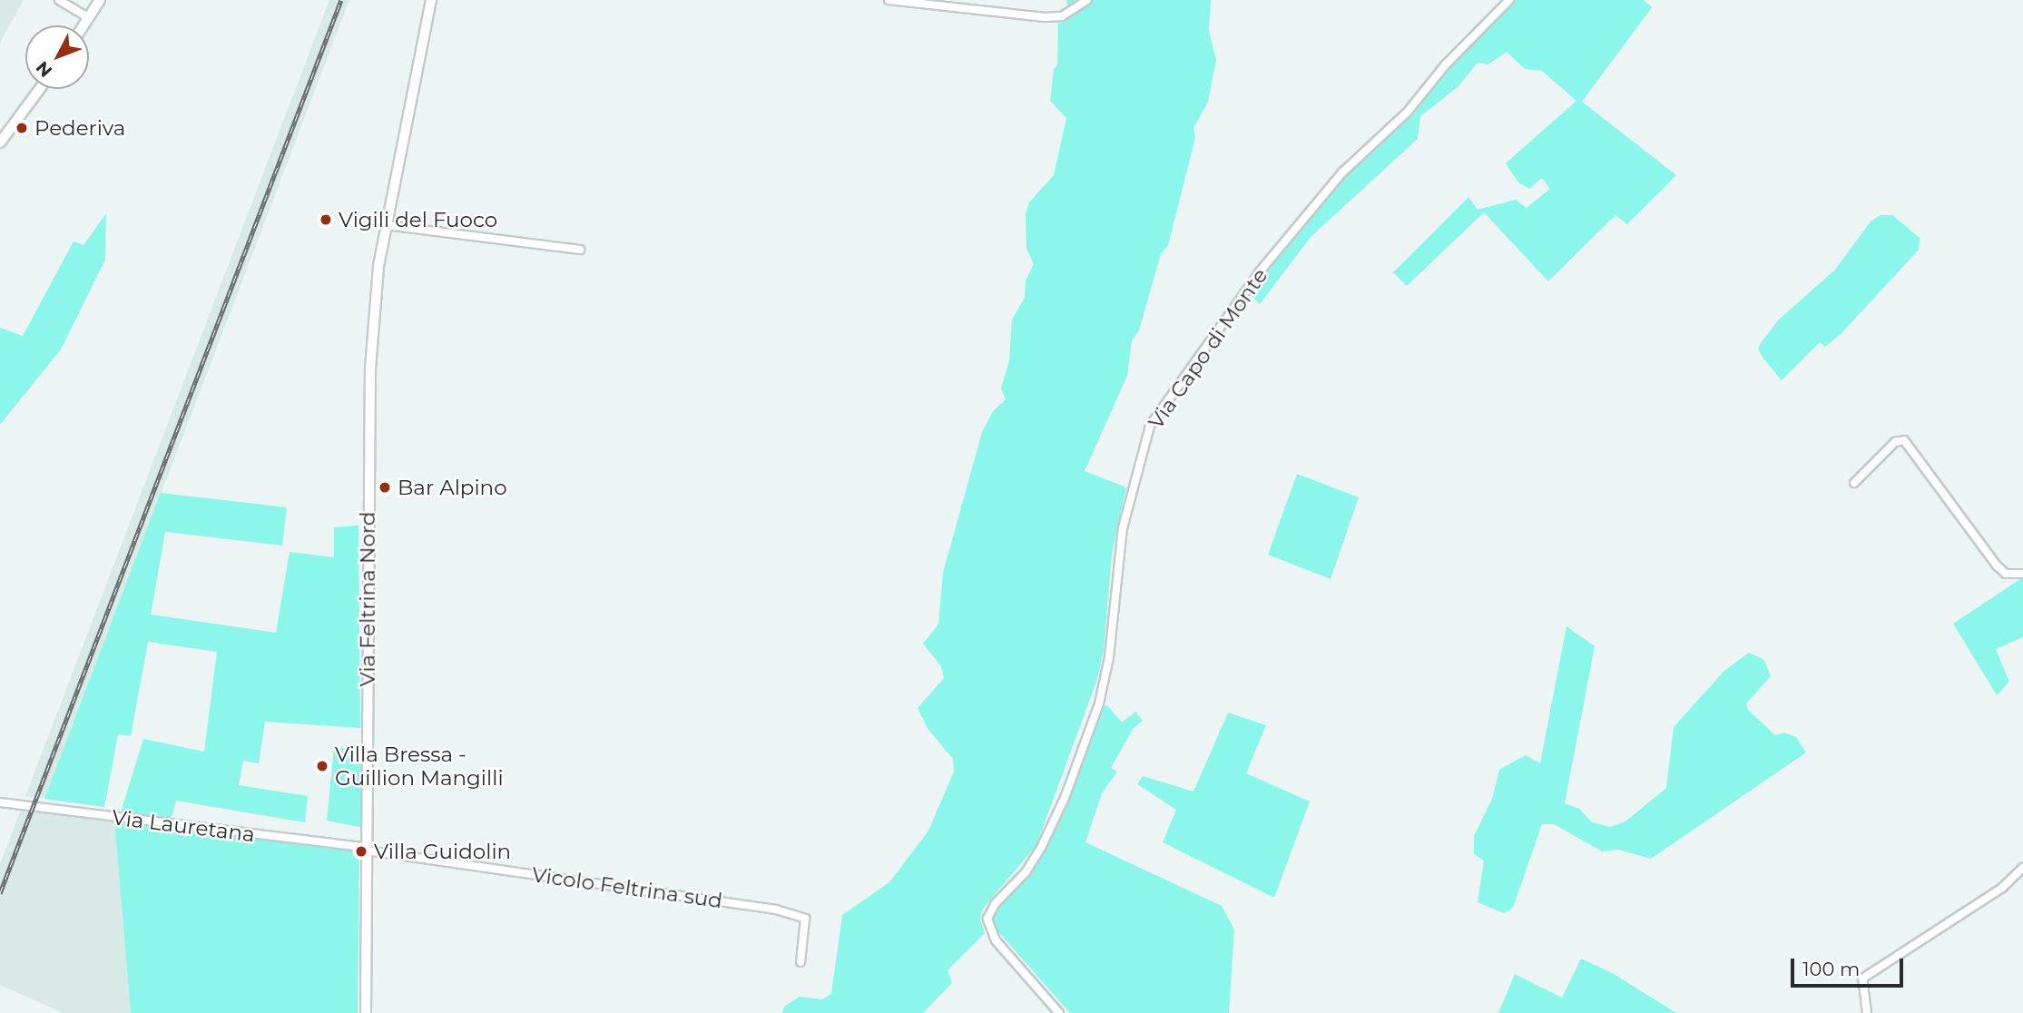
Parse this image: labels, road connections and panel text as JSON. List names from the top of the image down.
{
  "streets": {
    "main road": ["Via Feltrina Nord"],
    "street": ["Via Capo di Monte", "Via Lauretana", "Vicolo Feltrina sud"]
  },
  "crossings": [
    ["Via Feltrina Nord", "Via Lauretana"],
    ["Via Feltrina Nord", "Vicolo Feltrina sud"],
    ["Via Lauretana", "Vicolo Feltrina sud"]
  ],
  "places": [
    "Pederiva",
    "Vigili del Fuoco",
    "Bar Alpino",
    "Villa Bressa - Guillion Mangilli",
    "Villa Guidolin"
  ],
  "scale_bar": "100 m",
  "north": "bottom left"
}
